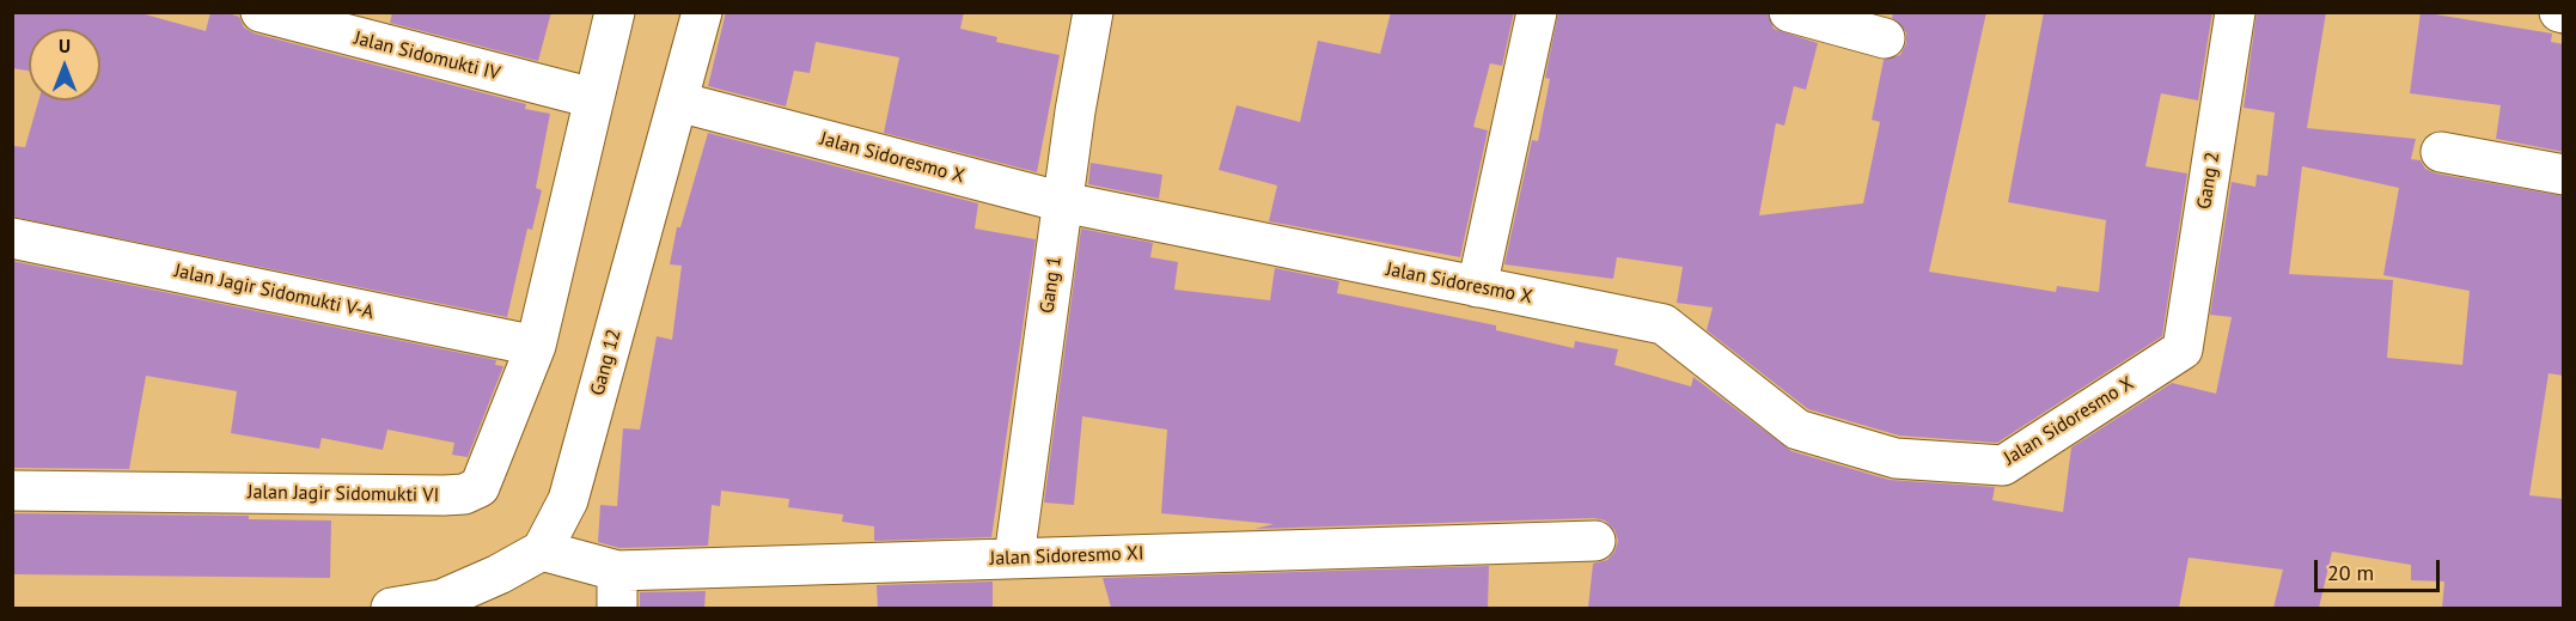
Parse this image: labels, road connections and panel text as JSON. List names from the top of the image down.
{
  "streets": {
    "street": [
      "Jalan Sidomukti IV",
      "Jalan Sidoresmo X",
      "Gang 2",
      "Gang 1",
      "Jalan Jagir Sidomukti V-A",
      "Gang 12",
      "Jalan Jagir Sidomukti VI",
      "Jalan Sidoresmo XI"
    ]
  },
  "crossings": [
    ["Jalan Sidomukti IV", "Jalan Jagir Sidomukti VI"],
    ["Jalan Sidoresmo X", "Gang 2"],
    ["Jalan Sidoresmo X", "Gang 1"],
    ["Jalan Sidoresmo X", "Gang 12"],
    ["Gang 1", "Jalan Sidoresmo XI"],
    ["Jalan Jagir Sidomukti V-A", "Jalan Jagir Sidomukti VI"],
    ["Gang 12", "Jalan Sidoresmo XI"]
  ],
  "scale_bar": "20 m",
  "north": "top"
}
